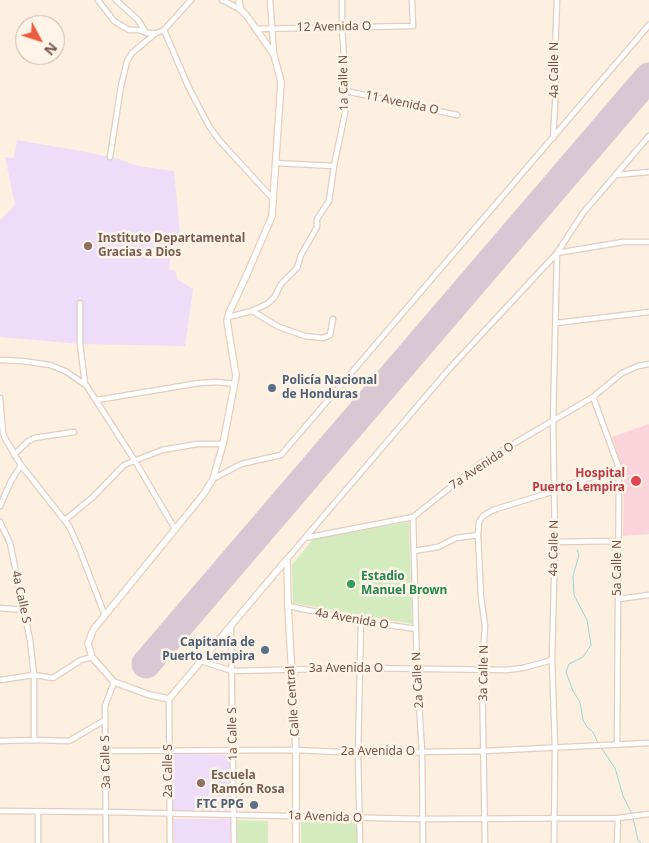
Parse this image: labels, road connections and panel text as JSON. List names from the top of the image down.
{
  "streets": {
    "street": [
      "12 Avenida O",
      "4a Calle N",
      "1a Calle N",
      "11 Avenida O",
      "7a Avenida O",
      "5a Calle N",
      "4a Calle S",
      "4a Avenida O",
      "3a Avenida O",
      "3a Calle N",
      "2a Calle N",
      "Calle Central",
      "1a Calle S",
      "2a Avenida O",
      "3a Calle S",
      "2a Calle S",
      "1a Avenida O"
    ]
  },
  "crossings": [
    ["12 Avenida O", "1a Calle N"],
    ["4a Calle N", "7a Avenida O"],
    ["4a Calle N", "3a Avenida O"],
    ["4a Calle N", "3a Calle N"],
    ["4a Calle N", "2a Avenida O"],
    ["4a Calle N", "1a Avenida O"],
    ["1a Calle N", "11 Avenida O"],
    ["7a Avenida O", "5a Calle N"],
    ["7a Avenida O", "2a Calle N"],
    ["5a Calle N", "2a Avenida O"],
    ["4a Avenida O", "2a Calle N"],
    ["4a Avenida O", "Calle Central"],
    ["3a Avenida O", "3a Calle N"],
    ["3a Avenida O", "2a Calle N"],
    ["3a Avenida O", "Calle Central"],
    ["3a Avenida O", "1a Calle S"],
    ["3a Calle N", "2a Avenida O"],
    ["3a Calle N", "1a Avenida O"],
    ["2a Calle N", "2a Avenida O"],
    ["2a Calle N", "1a Avenida O"],
    ["Calle Central", "2a Avenida O"],
    ["Calle Central", "1a Avenida O"],
    ["1a Calle S", "2a Avenida O"],
    ["1a Calle S", "1a Avenida O"],
    ["2a Avenida O", "3a Calle S"],
    ["2a Avenida O", "2a Calle S"],
    ["3a Calle S", "1a Avenida O"],
    ["2a Calle S", "1a Avenida O"]
  ],
  "places": [
    "Instituto Departamental Gracias a Dios",
    "Policía Nacional de Honduras",
    "Hospital Puerto Lempira",
    "Estadio Manuel Brown",
    "Capitanía de Puerto Lempira",
    "Escuela Ramón Rosa",
    "FTC PPG"
  ],
  "north": "bottom right"
}
